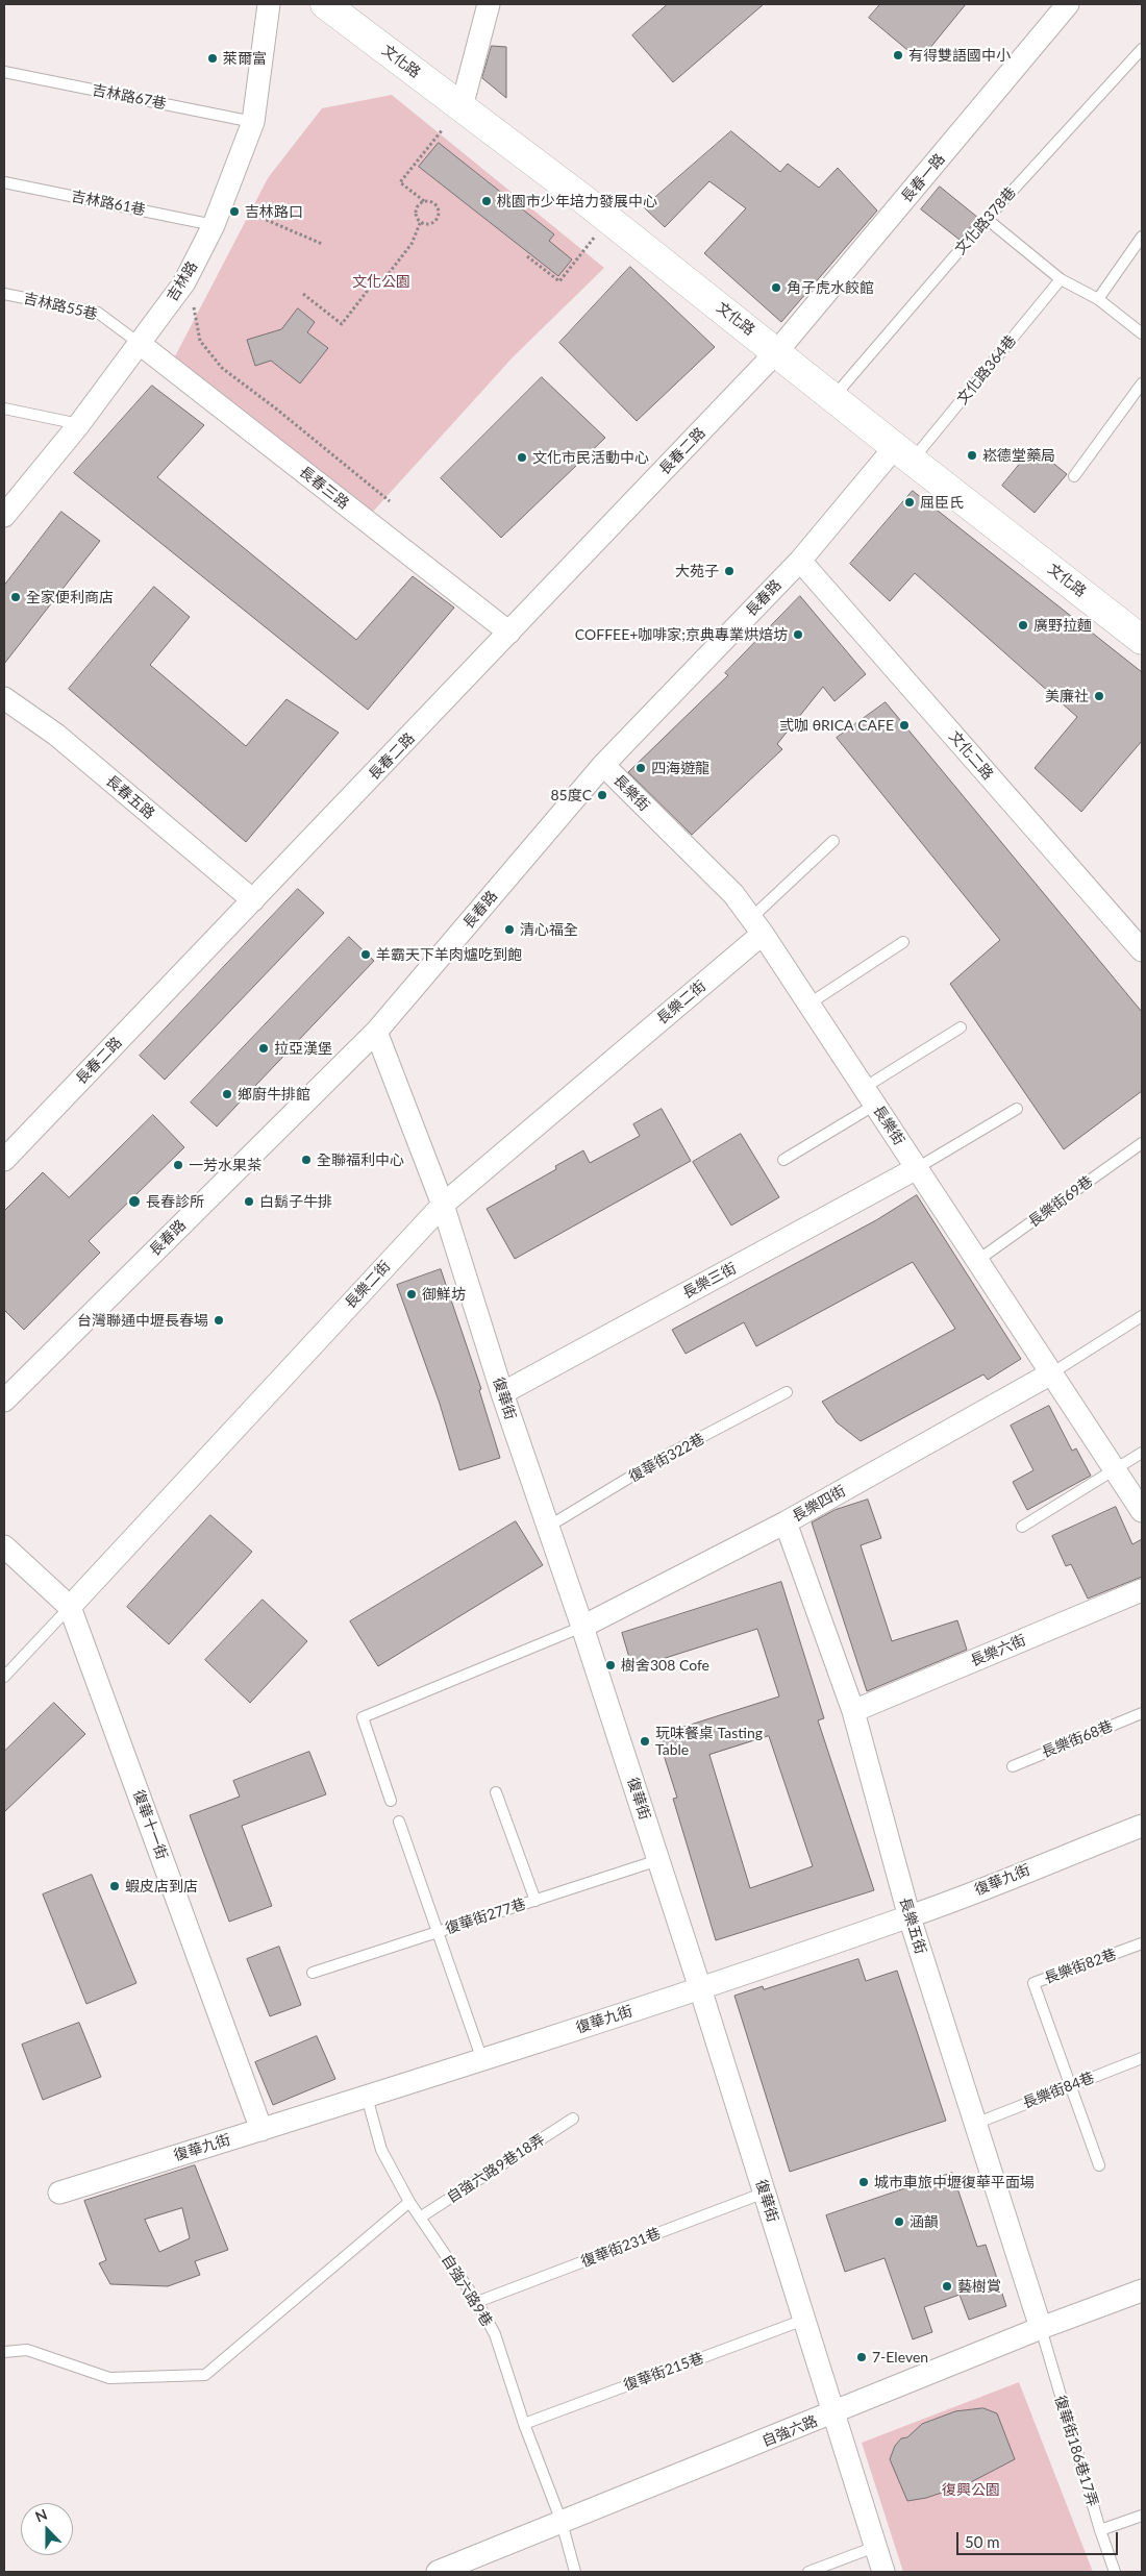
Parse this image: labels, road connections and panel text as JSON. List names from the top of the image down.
{
  "streets": {
    "street": [
      "文化路",
      "長春一路",
      "吉林路",
      "長春二路",
      "長春三路",
      "長春路",
      "文化二路",
      "長樂街",
      "長春五路",
      "長樂二街",
      "長樂三街",
      "復華街",
      "長樂四街",
      "長樂六街",
      "復華十一街",
      "復華九街",
      "長樂五街",
      "自強六路"
    ],
    "lane": [
      "吉林路67巷",
      "吉林路61巷",
      "文化路378巷",
      "吉林路55巷",
      "文化路364巷",
      "長樂街69巷",
      "復華街322巷",
      "長樂街68巷",
      "復華街277巷",
      "長樂街82巷",
      "長樂街84巷",
      "自強六路9巷18弄",
      "復華街231巷",
      "自強六路9巷",
      "復華街215巷",
      "復華街186巷17弄"
    ]
  },
  "crossings": [
    ["文化路", "長春一路"],
    ["文化路", "文化路378巷"],
    ["文化路", "文化路364巷"],
    ["文化路", "長春二路"],
    ["文化路", "長春路"],
    ["吉林路67巷", "吉林路"],
    ["長春一路", "長春二路"],
    ["吉林路61巷", "吉林路"],
    ["吉林路", "吉林路55巷"],
    ["吉林路", "長春三路"],
    ["吉林路55巷", "長春三路"],
    ["文化路364巷", "長春路"],
    ["長春二路", "長春三路"],
    ["長春二路", "長春五路"],
    ["長春路", "文化二路"],
    ["長春路", "長樂街"],
    ["長春路", "復華街"],
    ["長樂街", "長樂二街"],
    ["長樂街", "長樂街69巷"],
    ["長樂街", "長樂三街"],
    ["長樂街", "長樂四街"],
    ["長樂二街", "復華街"],
    ["長樂二街", "復華十一街"],
    ["長樂三街", "復華街"],
    ["復華街", "復華街322巷"],
    ["復華街", "長樂四街"],
    ["復華街", "復華九街"],
    ["復華街", "復華街277巷"],
    ["復華街", "復華街231巷"],
    ["復華街", "復華街215巷"],
    ["復華街", "自強六路"],
    ["長樂四街", "長樂五街"],
    ["長樂六街", "長樂五街"],
    ["復華十一街", "復華九街"],
    ["復華九街", "長樂五街"],
    ["復華九街", "自強六路9巷"],
    ["長樂五街", "長樂街84巷"],
    ["長樂五街", "自強六路"],
    ["長樂五街", "復華街186巷17弄"],
    ["長樂街82巷", "長樂街84巷"],
    ["自強六路9巷18弄", "自強六路9巷"],
    ["復華街231巷", "自強六路9巷"],
    ["自強六路9巷", "復華街215巷"],
    ["自強六路9巷", "自強六路"],
    ["自強六路", "復華街186巷17弄"]
  ],
  "parks": ["文化公園", "復興公園"],
  "places": [
    "有得雙語國中小",
    "萊爾富",
    "桃園市少年培力發展中心",
    "吉林路口",
    "角子虎水餃館",
    "崧德堂藥局",
    "文化市民活動中心",
    "屈臣氏",
    "大苑子",
    "全家便利商店",
    "廣野拉麵",
    "COFFEE+咖啡家;京典專業烘焙坊",
    "美廉社",
    "弎咖 θRICA CAFE",
    "四海遊龍",
    "85度C",
    "清心福全",
    "羊霸天下羊肉爐吃到飽",
    "拉亞漢堡",
    "鄉廚牛排館",
    "全聯福利中心",
    "一芳水果茶",
    "長春診所",
    "白鬍子牛排",
    "御鮮坊",
    "台灣聯通中壢長春場",
    "樹舍308 Cofe",
    "玩味餐桌 Tasting Table",
    "蝦皮店到店",
    "城市車旅中壢復華平面場",
    "涵韻",
    "藝樹賞",
    "7-Eleven"
  ],
  "scale_bar": "50 m",
  "north": "top"
}
